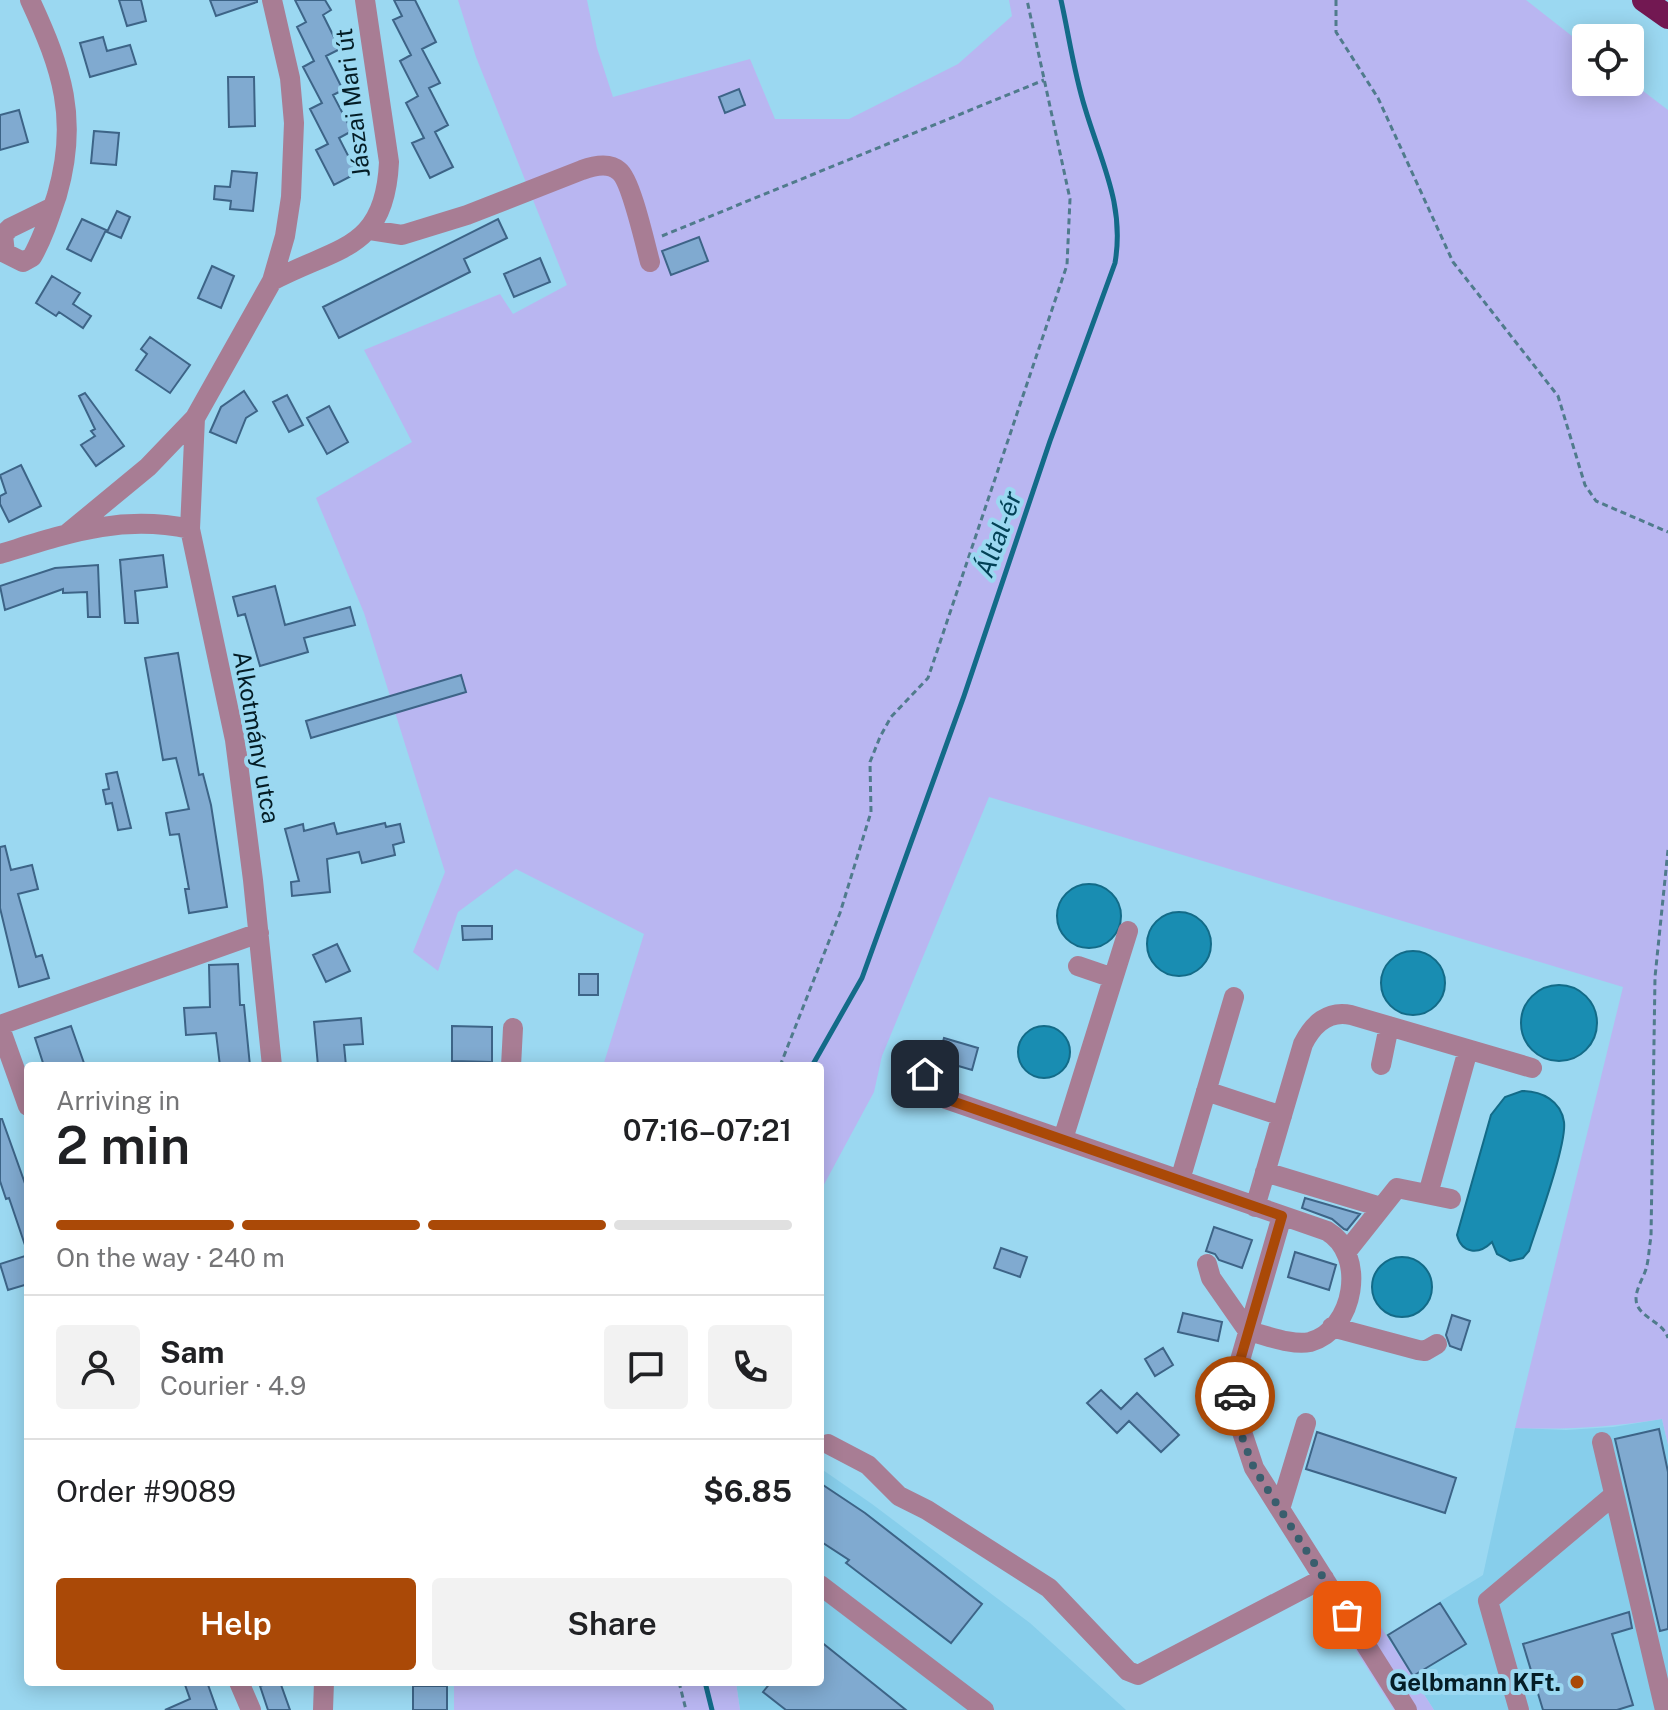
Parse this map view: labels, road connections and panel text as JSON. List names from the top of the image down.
{
  "streets": {
    "street": ["Jászai Mari út", "Alkotmány utca"]
  },
  "water": ["Által-ér"],
  "places": ["Gelbmann KFt."],
  "page": {
    "heading": ["2 min", "Arriving in", "07:16–07:21"],
    "panel": [
      "Sam",
      "Courier · 4.9",
      "Order #9089",
      "$6.85"
    ],
    "bar": "On the way · 240 m",
    "buttons": ["Help", "Share"]
  }
}
